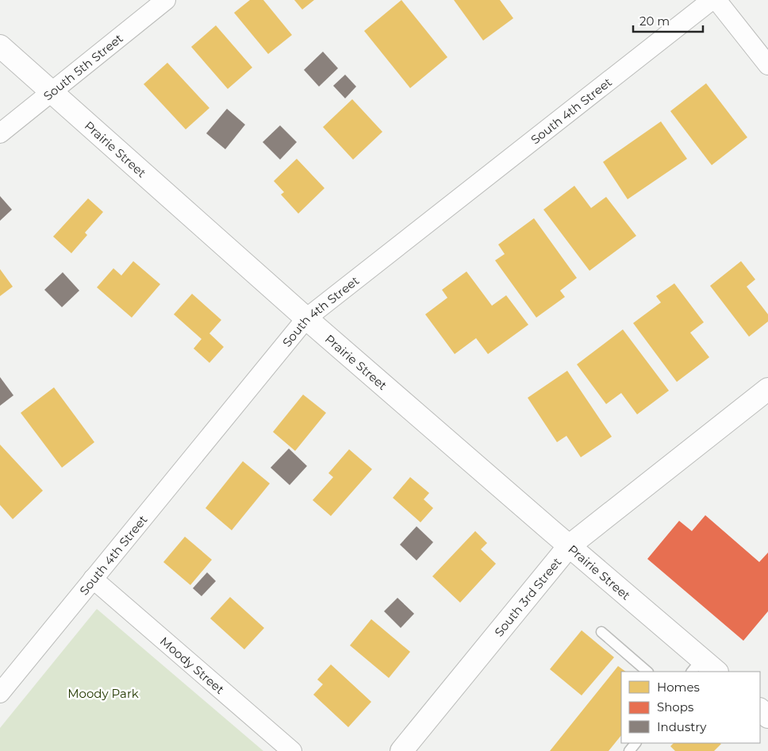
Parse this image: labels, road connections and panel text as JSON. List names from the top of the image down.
{
  "streets": {
    "street": [
      "South 5th Street",
      "South 4th Street",
      "Prairie Street",
      "South 3rd Street",
      "Moody Street"
    ]
  },
  "crossings": [
    ["South 5th Street", "Prairie Street"],
    ["South 4th Street", "Prairie Street"],
    ["South 4th Street", "Moody Street"],
    ["Prairie Street", "South 3rd Street"]
  ],
  "parks": ["Moody Park"],
  "legend": ["Homes", "Shops", "Industry"],
  "scale_bar": "20 m"
}
